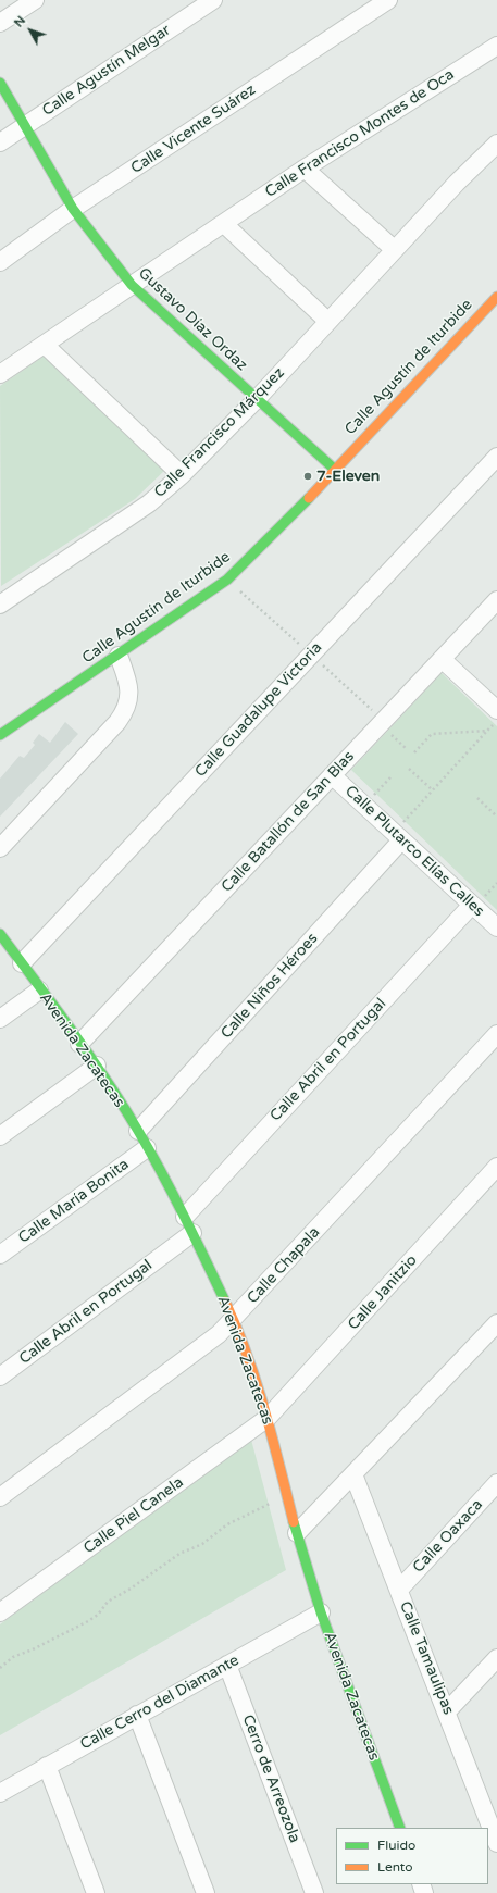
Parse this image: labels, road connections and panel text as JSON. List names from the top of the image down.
{
  "streets": {
    "street": [
      "Calle Agustín Melgar",
      "Calle Vicente Suárez",
      "Calle Francisco Montes de Oca",
      "Gustavo Díaz Ordaz",
      "Calle Agustín de Iturbide",
      "Calle Francisco Márquez",
      "Calle Guadalupe Victoria",
      "Calle Batallón de San Blas",
      "Calle Plutarco Elías Calles",
      "Calle Niños Héroes",
      "Avenida Zacatecas",
      "Calle Abril en Portugal",
      "Calle María Bonita",
      "Calle Chapala",
      "Calle Janitzio",
      "Calle Piel Canela",
      "Calle Oaxaca",
      "Calle Tamaulipas",
      "Calle Cerro del Diamante",
      "Cerro de Arreozola"
    ]
  },
  "crossings": [
    ["Calle Agustín Melgar", "Gustavo Díaz Ordaz"],
    ["Calle Vicente Suárez", "Gustavo Díaz Ordaz"],
    ["Calle Francisco Montes de Oca", "Gustavo Díaz Ordaz"],
    ["Gustavo Díaz Ordaz", "Calle Agustín de Iturbide"],
    ["Gustavo Díaz Ordaz", "Calle Francisco Márquez"],
    ["Calle Guadalupe Victoria", "Avenida Zacatecas"],
    ["Calle Batallón de San Blas", "Calle Plutarco Elías Calles"],
    ["Calle Batallón de San Blas", "Avenida Zacatecas"],
    ["Calle Plutarco Elías Calles", "Calle Niños Héroes"],
    ["Calle Plutarco Elías Calles", "Calle Abril en Portugal"],
    ["Calle Niños Héroes", "Avenida Zacatecas"],
    ["Avenida Zacatecas", "Calle Abril en Portugal"],
    ["Avenida Zacatecas", "Calle María Bonita"],
    ["Avenida Zacatecas", "Calle Chapala"],
    ["Avenida Zacatecas", "Calle Janitzio"],
    ["Avenida Zacatecas", "Calle Piel Canela"],
    ["Avenida Zacatecas", "Calle Cerro del Diamante"],
    ["Calle Janitzio", "Calle Piel Canela"],
    ["Calle Oaxaca", "Calle Tamaulipas"],
    ["Calle Cerro del Diamante", "Cerro de Arreozola"]
  ],
  "places": ["7-Eleven"],
  "legend": ["Fluido", "Lento"],
  "north": "top left"
}
